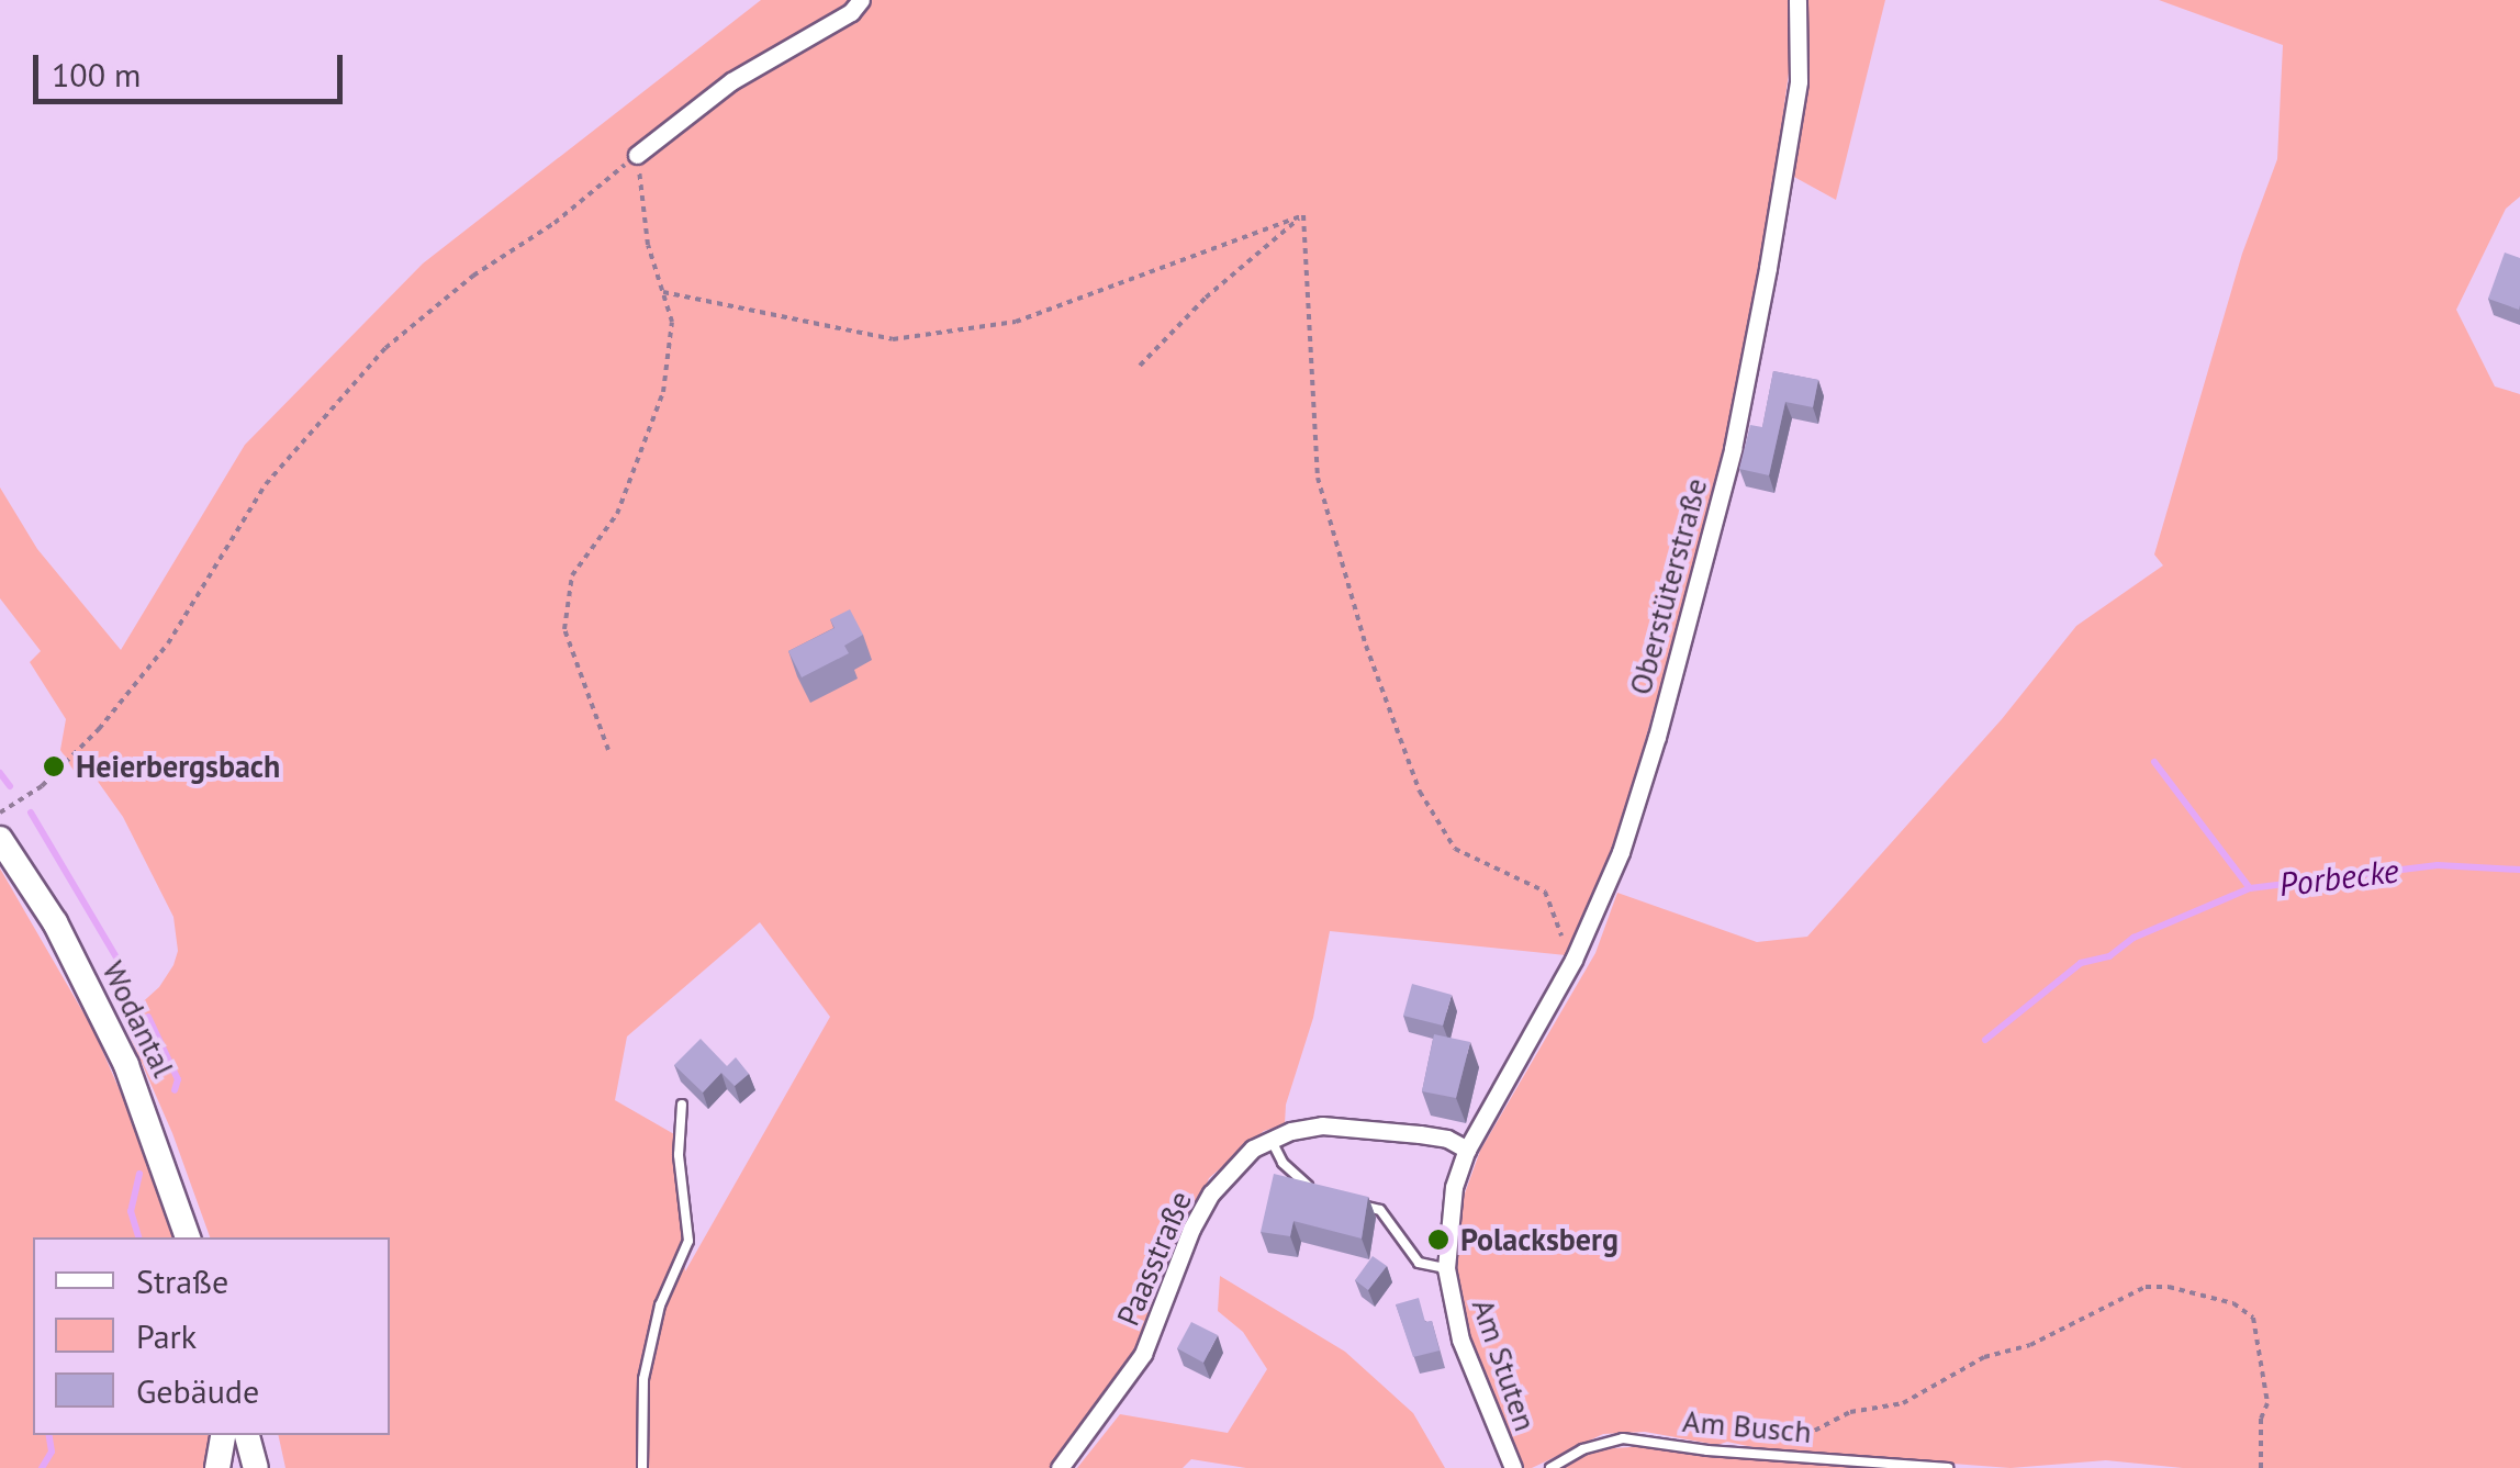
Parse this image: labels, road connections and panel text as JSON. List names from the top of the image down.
{
  "streets": {
    "main road": ["Wodantal"],
    "street": ["Oberstüterstraße", "Paasstraße", "Am Stuten"],
    "lane": ["Am Busch"]
  },
  "crossings": [
    ["Oberstüterstraße", "Paasstraße"],
    ["Oberstüterstraße", "Am Stuten"],
    ["Paasstraße", "Am Stuten"]
  ],
  "water": ["Porbecke"],
  "places": ["Heierbergsbach", "Polacksberg"],
  "legend": ["Straße", "Park", "Gebäude"],
  "scale_bar": "100 m"
}
